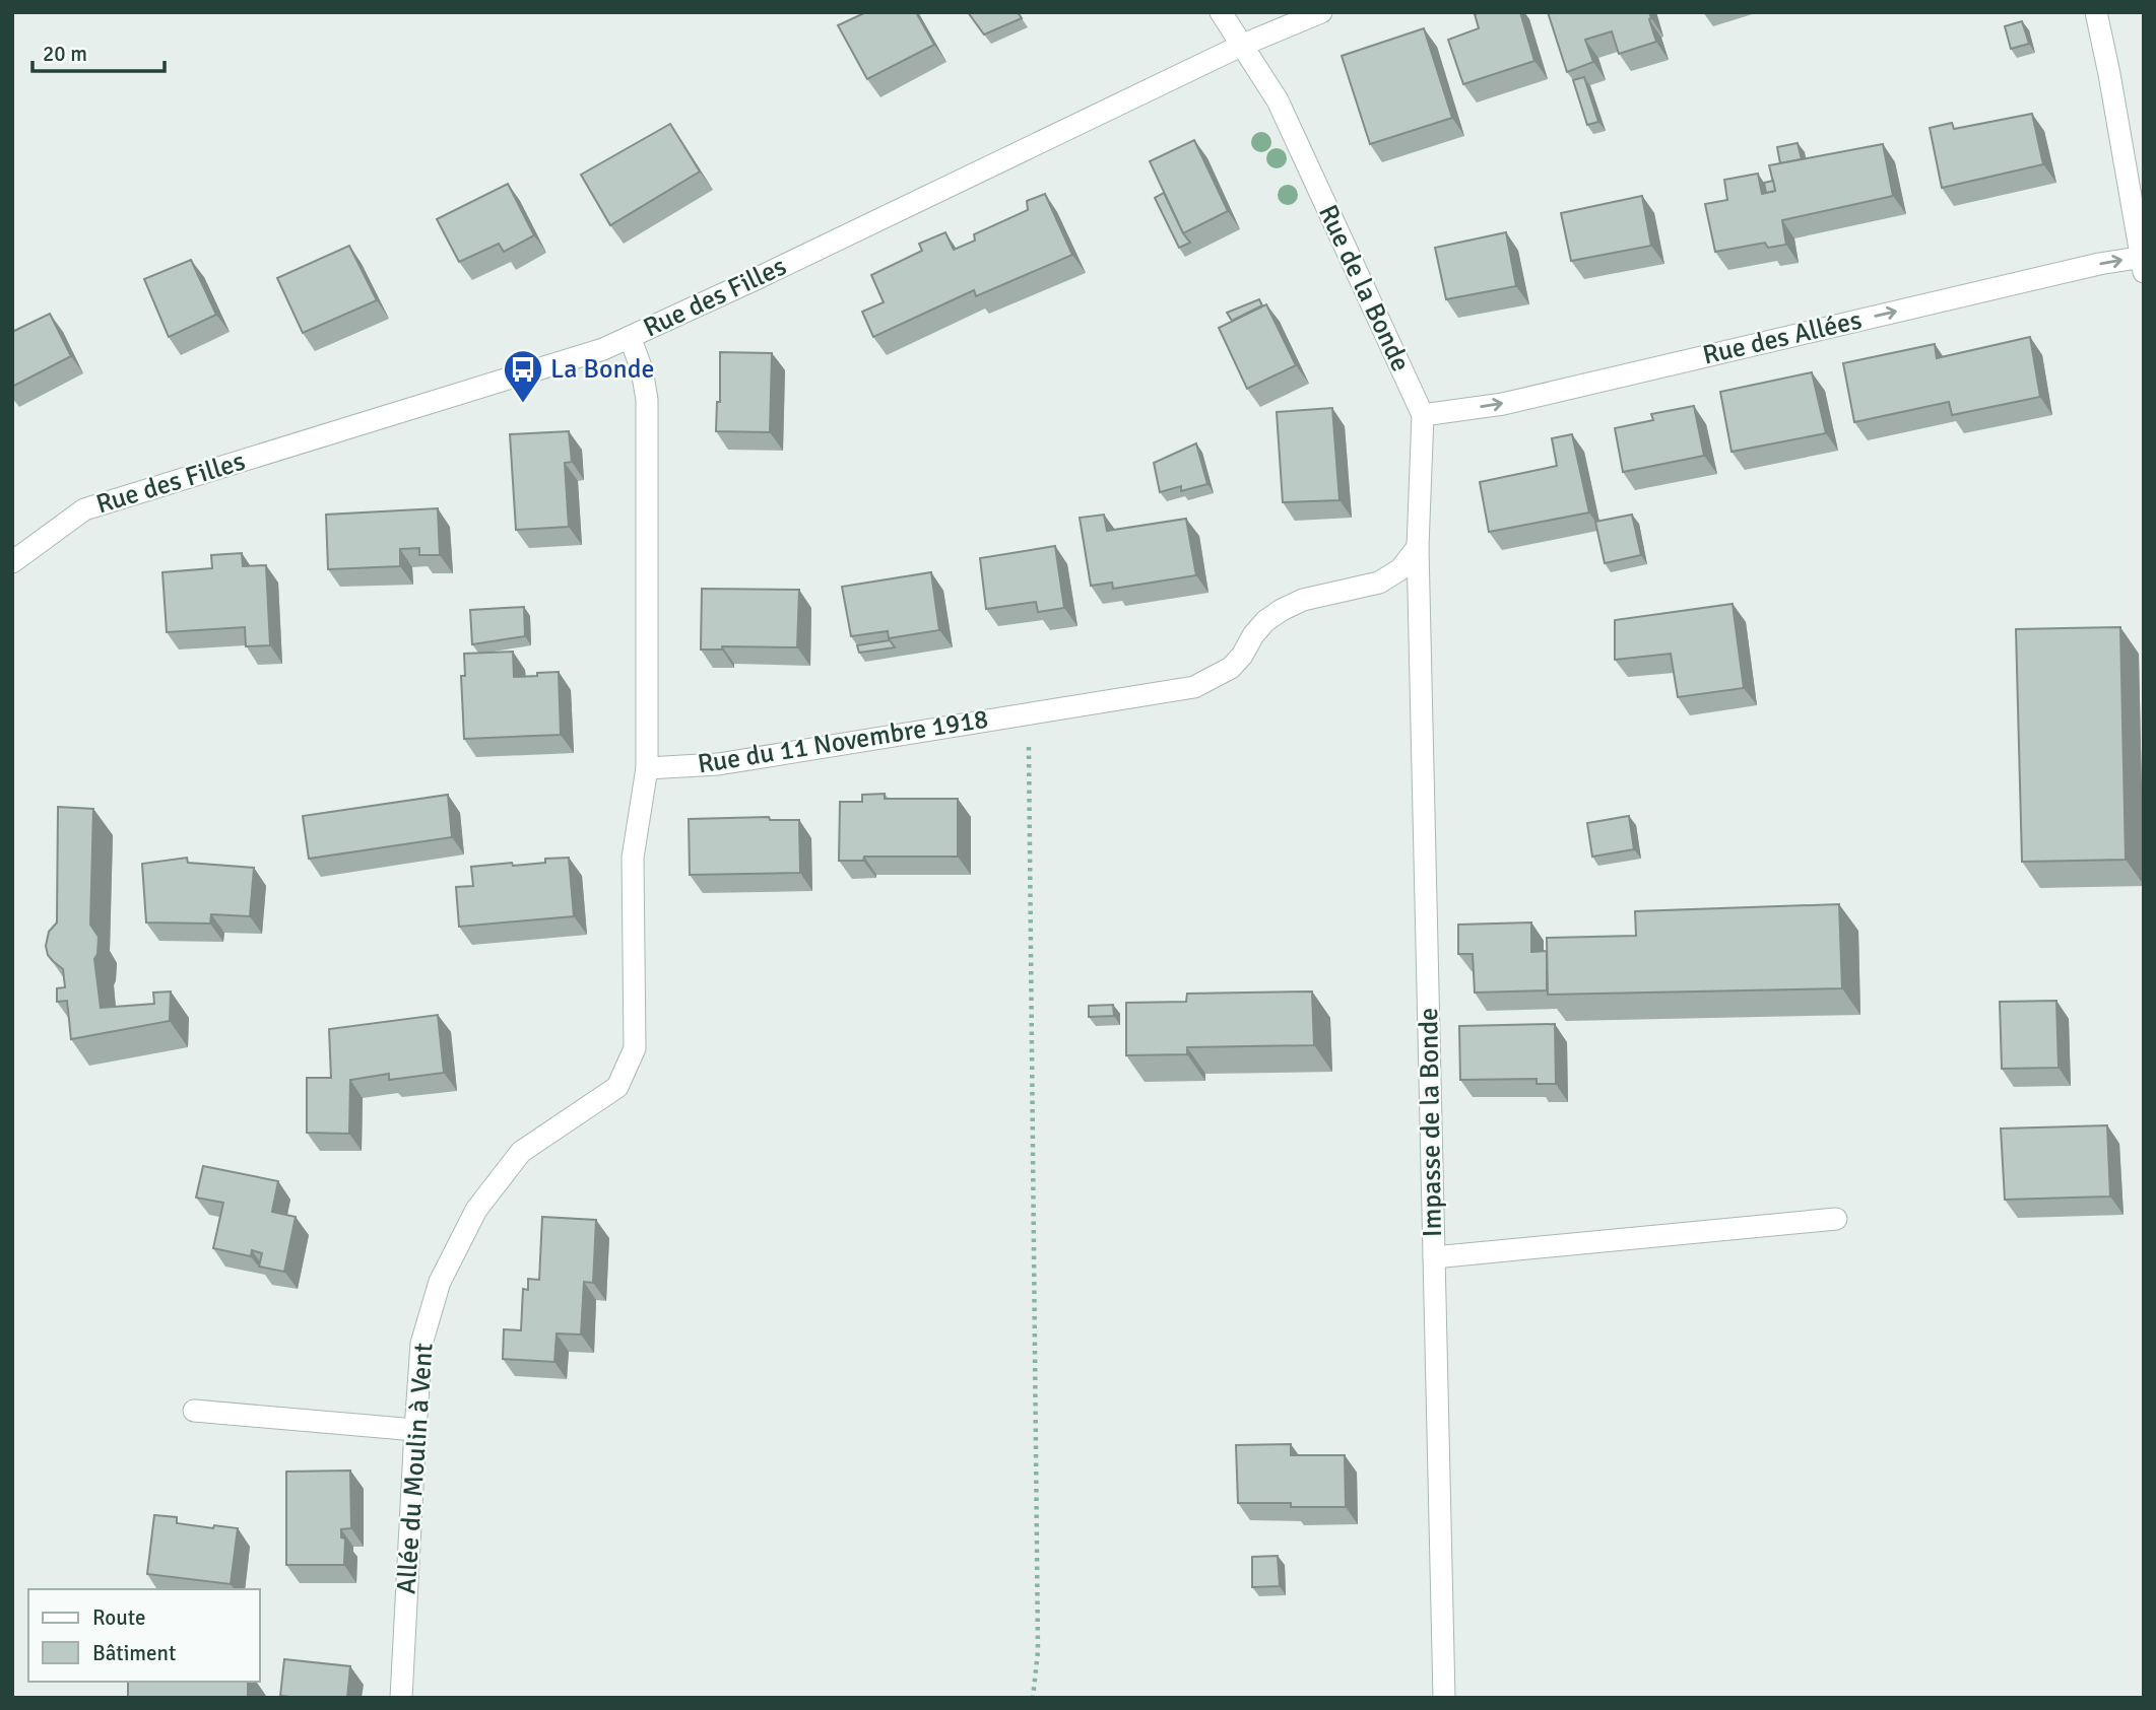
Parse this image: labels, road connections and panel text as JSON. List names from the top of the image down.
{
  "streets": {
    "street": [
      "Rue de la Bonde",
      "Rue des Filles",
      "Rue des Allées",
      "Rue du 11 Novembre 1918",
      "Impasse de la Bonde",
      "Allée du Moulin à Vent"
    ]
  },
  "crossings": [
    ["Rue de la Bonde", "Rue des Filles"],
    ["Rue de la Bonde", "Rue des Allées"],
    ["Rue de la Bonde", "Rue du 11 Novembre 1918"],
    ["Rue de la Bonde", "Impasse de la Bonde"],
    ["Rue du 11 Novembre 1918", "Impasse de la Bonde"],
    ["Rue du 11 Novembre 1918", "Allée du Moulin à Vent"]
  ],
  "one_way": ["Rue des Allées"],
  "places": {
    "bus stop": ["La Bonde"]
  },
  "legend": ["Route", "Bâtiment"],
  "scale_bar": "20 m"
}
